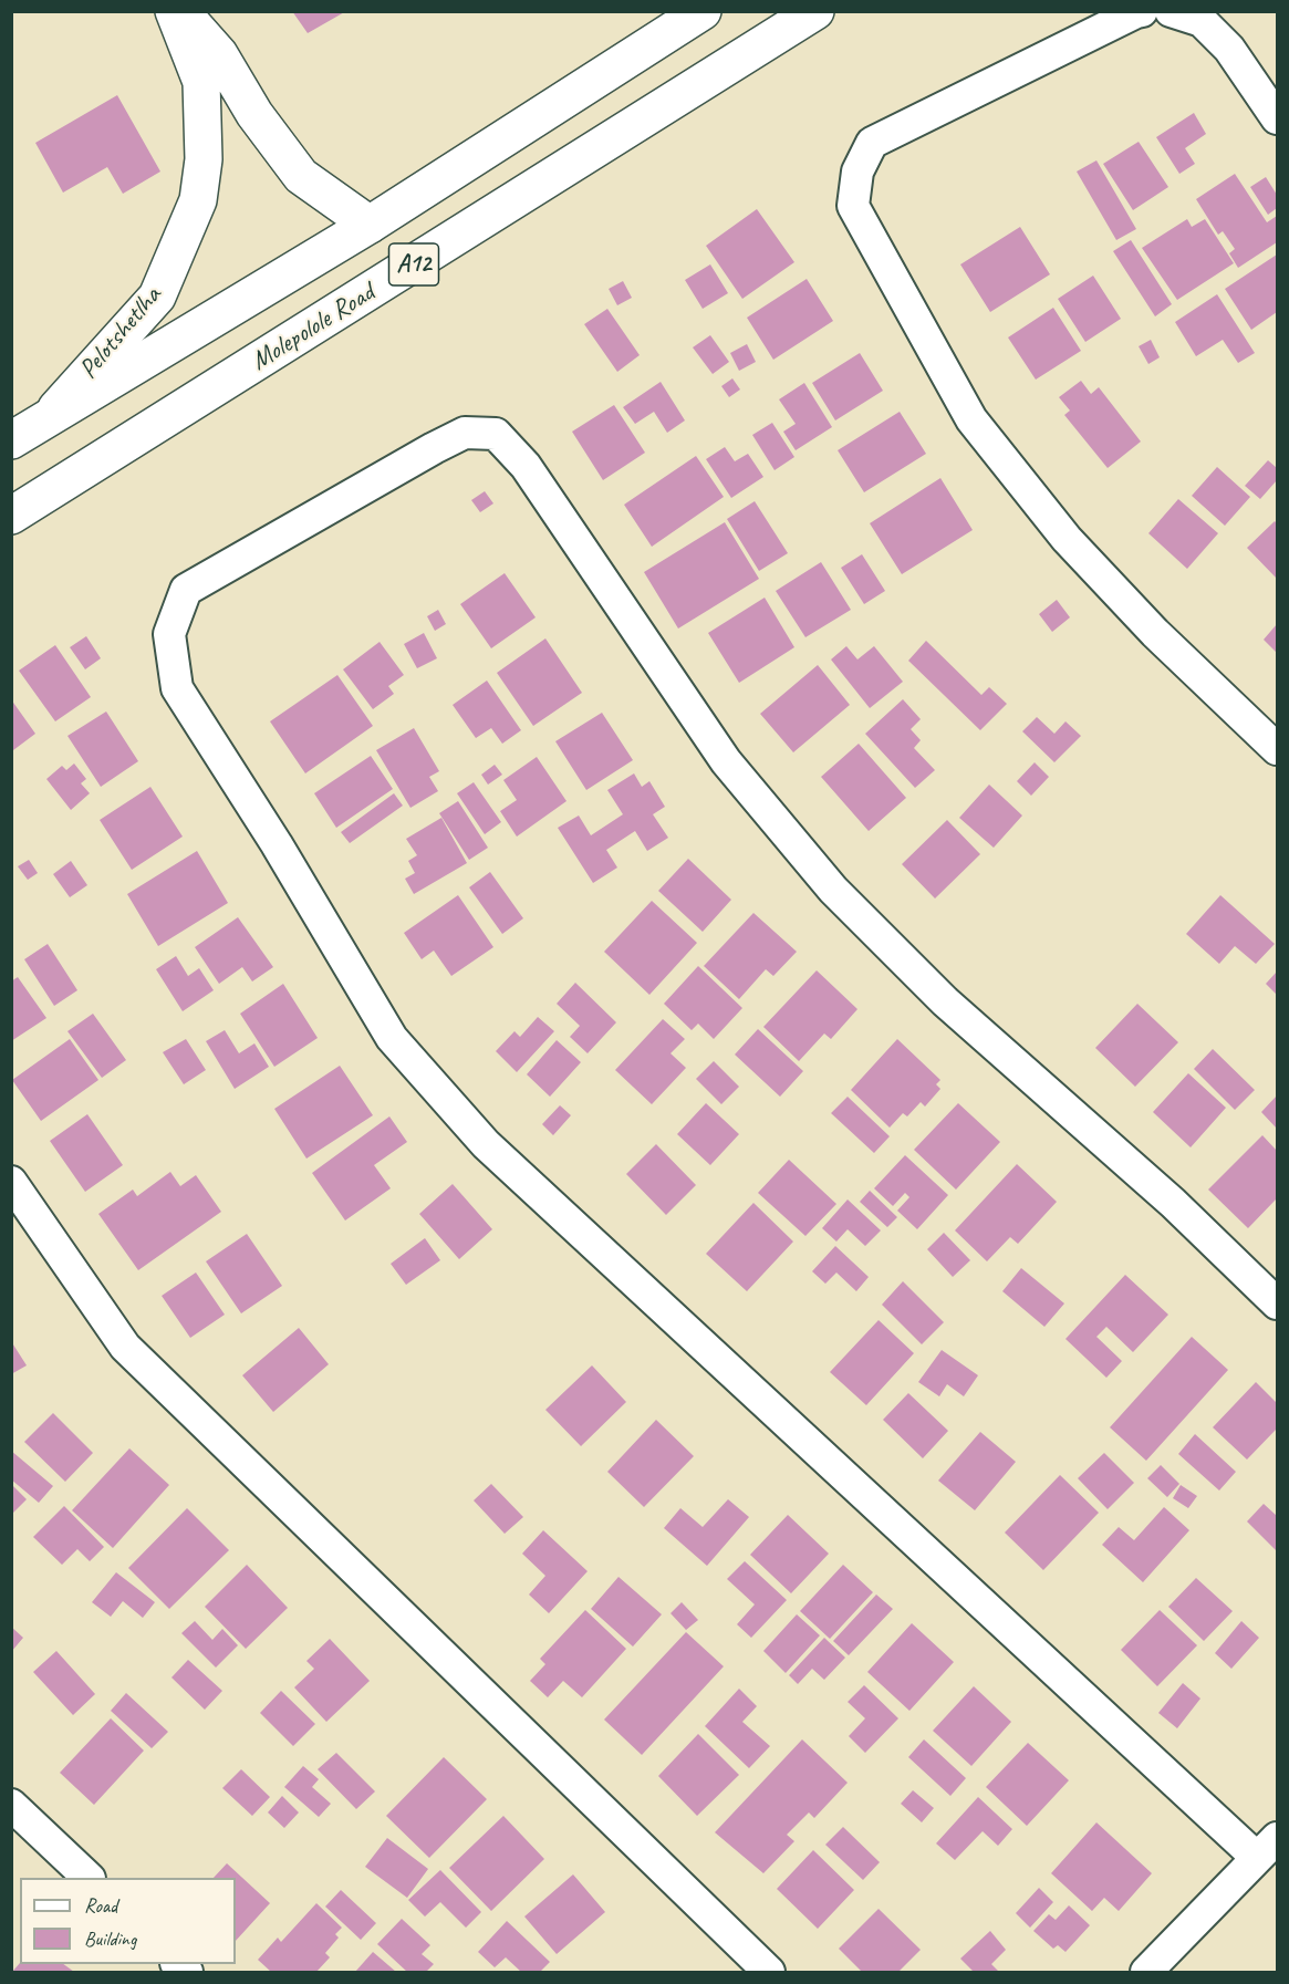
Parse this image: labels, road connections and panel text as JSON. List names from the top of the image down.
{
  "streets": {
    "main road": ["A12", "Molepolole Road", "Pelotshetlha"]
  },
  "crossings": [
    ["A12", "Pelotshetlha"]
  ],
  "legend": ["Road", "Building"]
}
